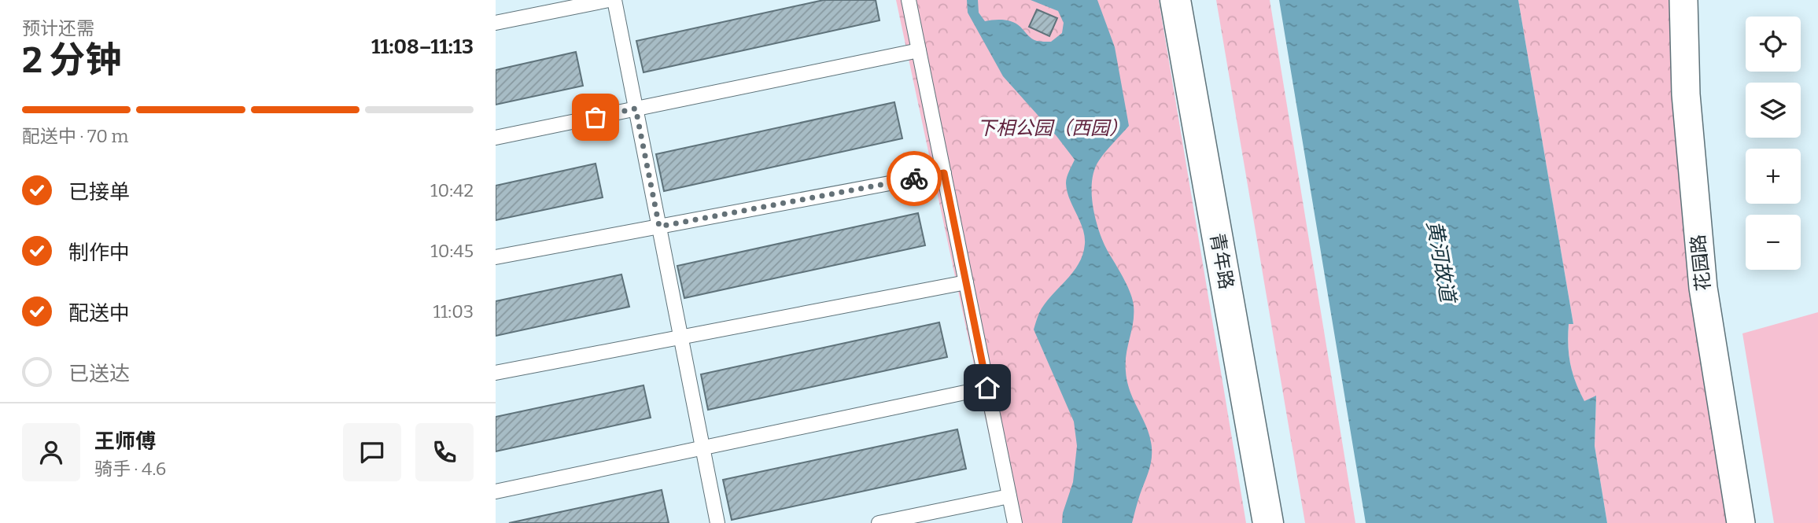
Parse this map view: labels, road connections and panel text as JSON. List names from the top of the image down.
{
  "streets": {
    "street": ["青年路", "花园路"]
  },
  "water": ["黄河故道"],
  "parks": ["下相公园（西园）"],
  "page": {
    "heading": ["2 分钟", "预计还需", "11:08–11:13"],
    "panel": ["王师傅", "骑手 · 4.6"],
    "map_buttons": ["+", "−"],
    "bar": "配送中 · 70 m",
    "list": [
      ["已接单", "10:42"],
      ["制作中", "10:45"],
      ["配送中", "11:03"],
      "已送达"
    ]
  }
}
